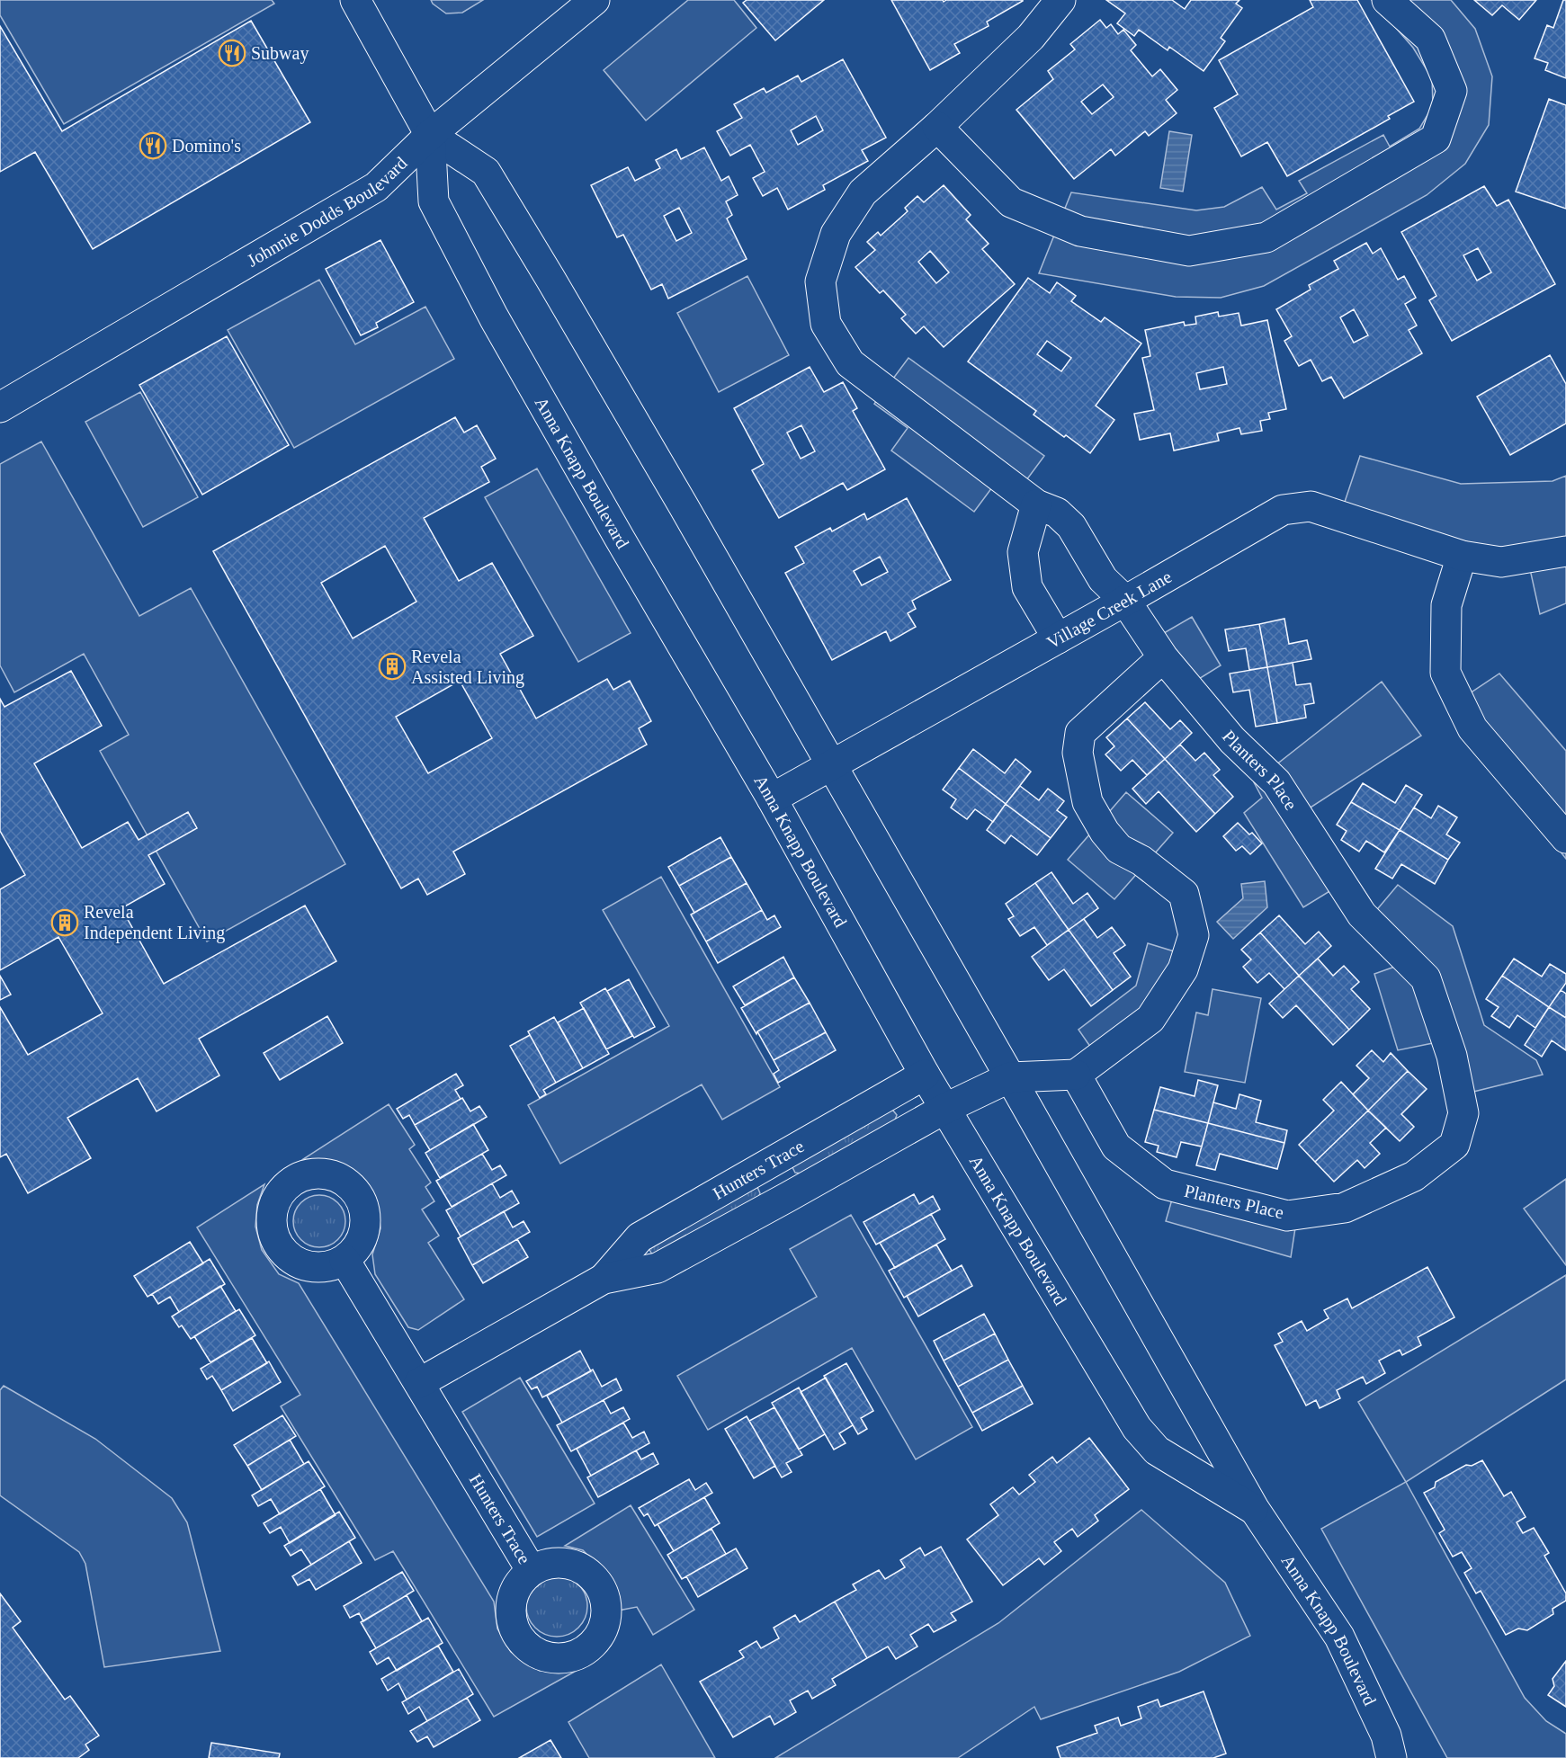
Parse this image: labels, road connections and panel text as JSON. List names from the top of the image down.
{
  "streets": {
    "street": [
      "Johnnie Dodds Boulevard",
      "Anna Knapp Boulevard",
      "Village Creek Lane",
      "Planters Place",
      "Hunters Trace"
    ]
  },
  "crossings": [
    ["Johnnie Dodds Boulevard", "Anna Knapp Boulevard"],
    ["Anna Knapp Boulevard", "Village Creek Lane"],
    ["Anna Knapp Boulevard", "Hunters Trace"],
    ["Village Creek Lane", "Planters Place"]
  ],
  "places": {
    "restaurant": ["Subway", "Domino's"],
    "building": ["Revela Assisted Living", "Revela Independent Living"]
  }
}
